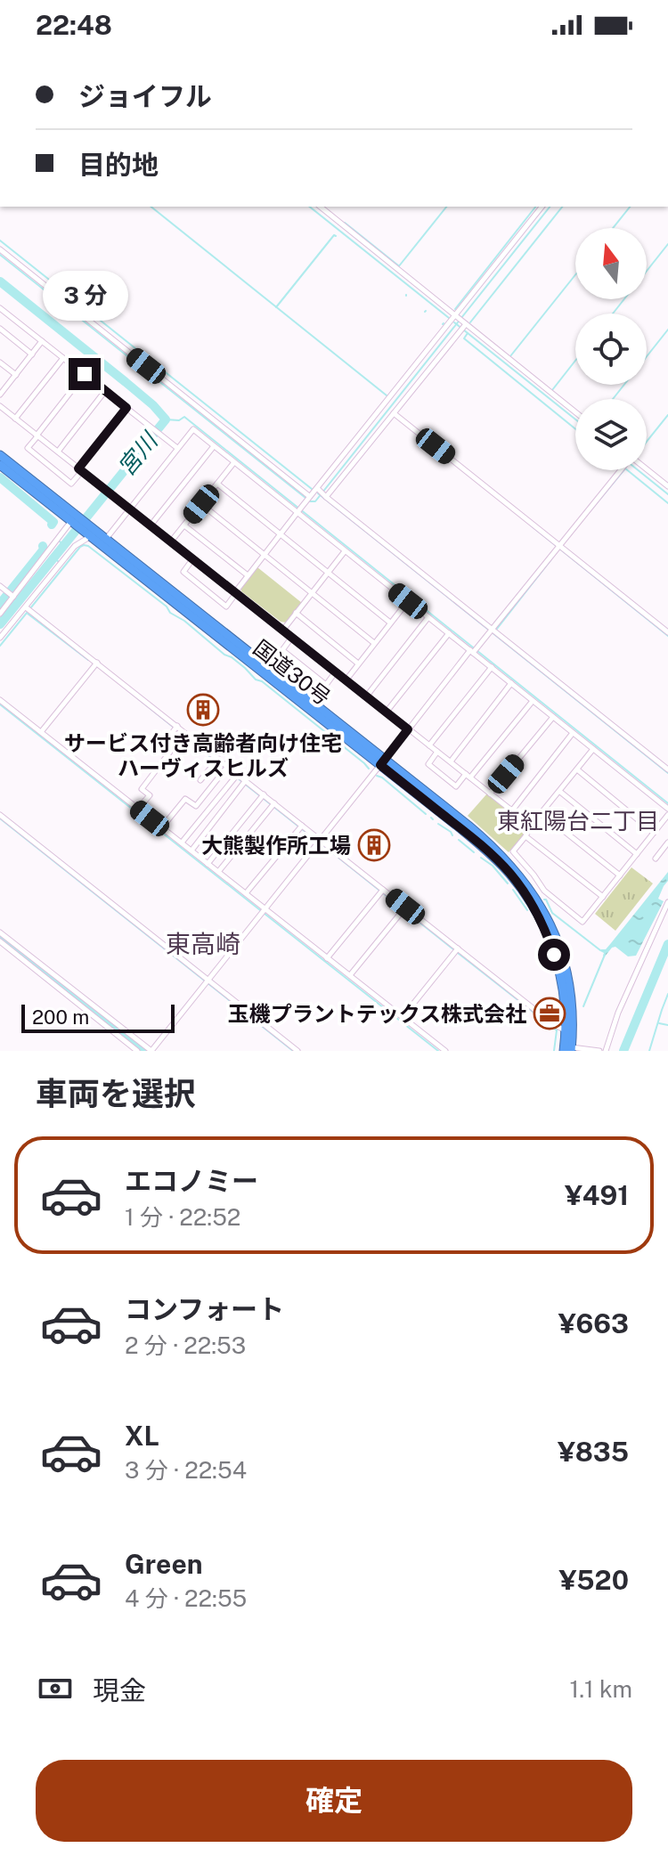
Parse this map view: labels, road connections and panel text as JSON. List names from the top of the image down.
{
  "streets": {
    "highway": ["国道30号"]
  },
  "districts": ["東紅陽台二丁目", "東高崎"],
  "water": ["宮川"],
  "places": {
    "building": ["サービス付き高齢者向け住宅 ハーヴィスヒルズ", "大熊製作所工場"],
    "office": ["玉機プラントテックス株式会社"]
  },
  "scale_bar": "200 m",
  "north": "top",
  "page": {
    "status": "22:48",
    "banner": ["ジョイフル", "目的地"],
    "bubble": "3 分",
    "scale": "200 m",
    "heading": "車両を選択",
    "list": [
      {
        "name": "エコノミー",
        "note": "1 分 · 22:52",
        "value": "¥491"
      },
      {
        "name": "コンフォート",
        "note": "2 分 · 22:53",
        "value": "¥663"
      },
      {
        "name": "XL",
        "note": "3 分 · 22:54",
        "value": "¥835"
      },
      {
        "name": "Green",
        "note": "4 分 · 22:55",
        "value": "¥520"
      }
    ],
    "pay": ["現金", "1.1 km"],
    "buttons": "確定"
  }
}
